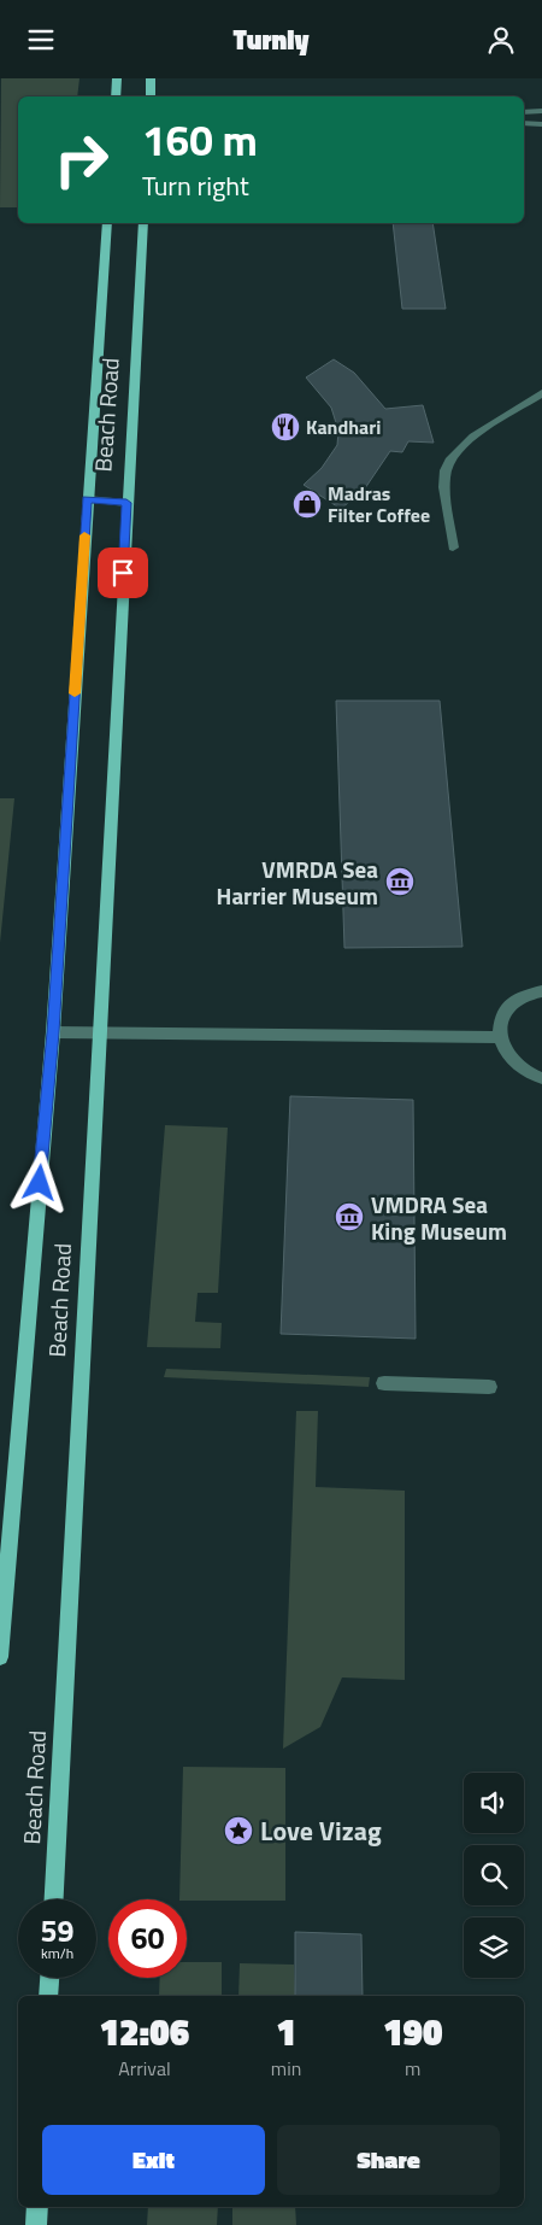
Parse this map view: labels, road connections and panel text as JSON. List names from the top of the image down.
{
  "streets": {
    "main road": ["Beach Road"]
  },
  "places": {
    "restaurant": ["Kandhari"],
    "shop": ["Madras Filter Coffee"],
    "museum": ["VMRDA Sea Harrier Museum", "VMDRA Sea King Museum"],
    "place": ["Love Vizag"]
  },
  "page": {
    "header": "Turnly",
    "turn": ["160 m", "Turn right"],
    "speed": "59 km/h",
    "limit": "60",
    "eta": [
      "12:06",
      "Arrival",
      "1",
      "min",
      "190",
      "m"
    ],
    "buttons": ["Exit", "Share"]
  }
}
